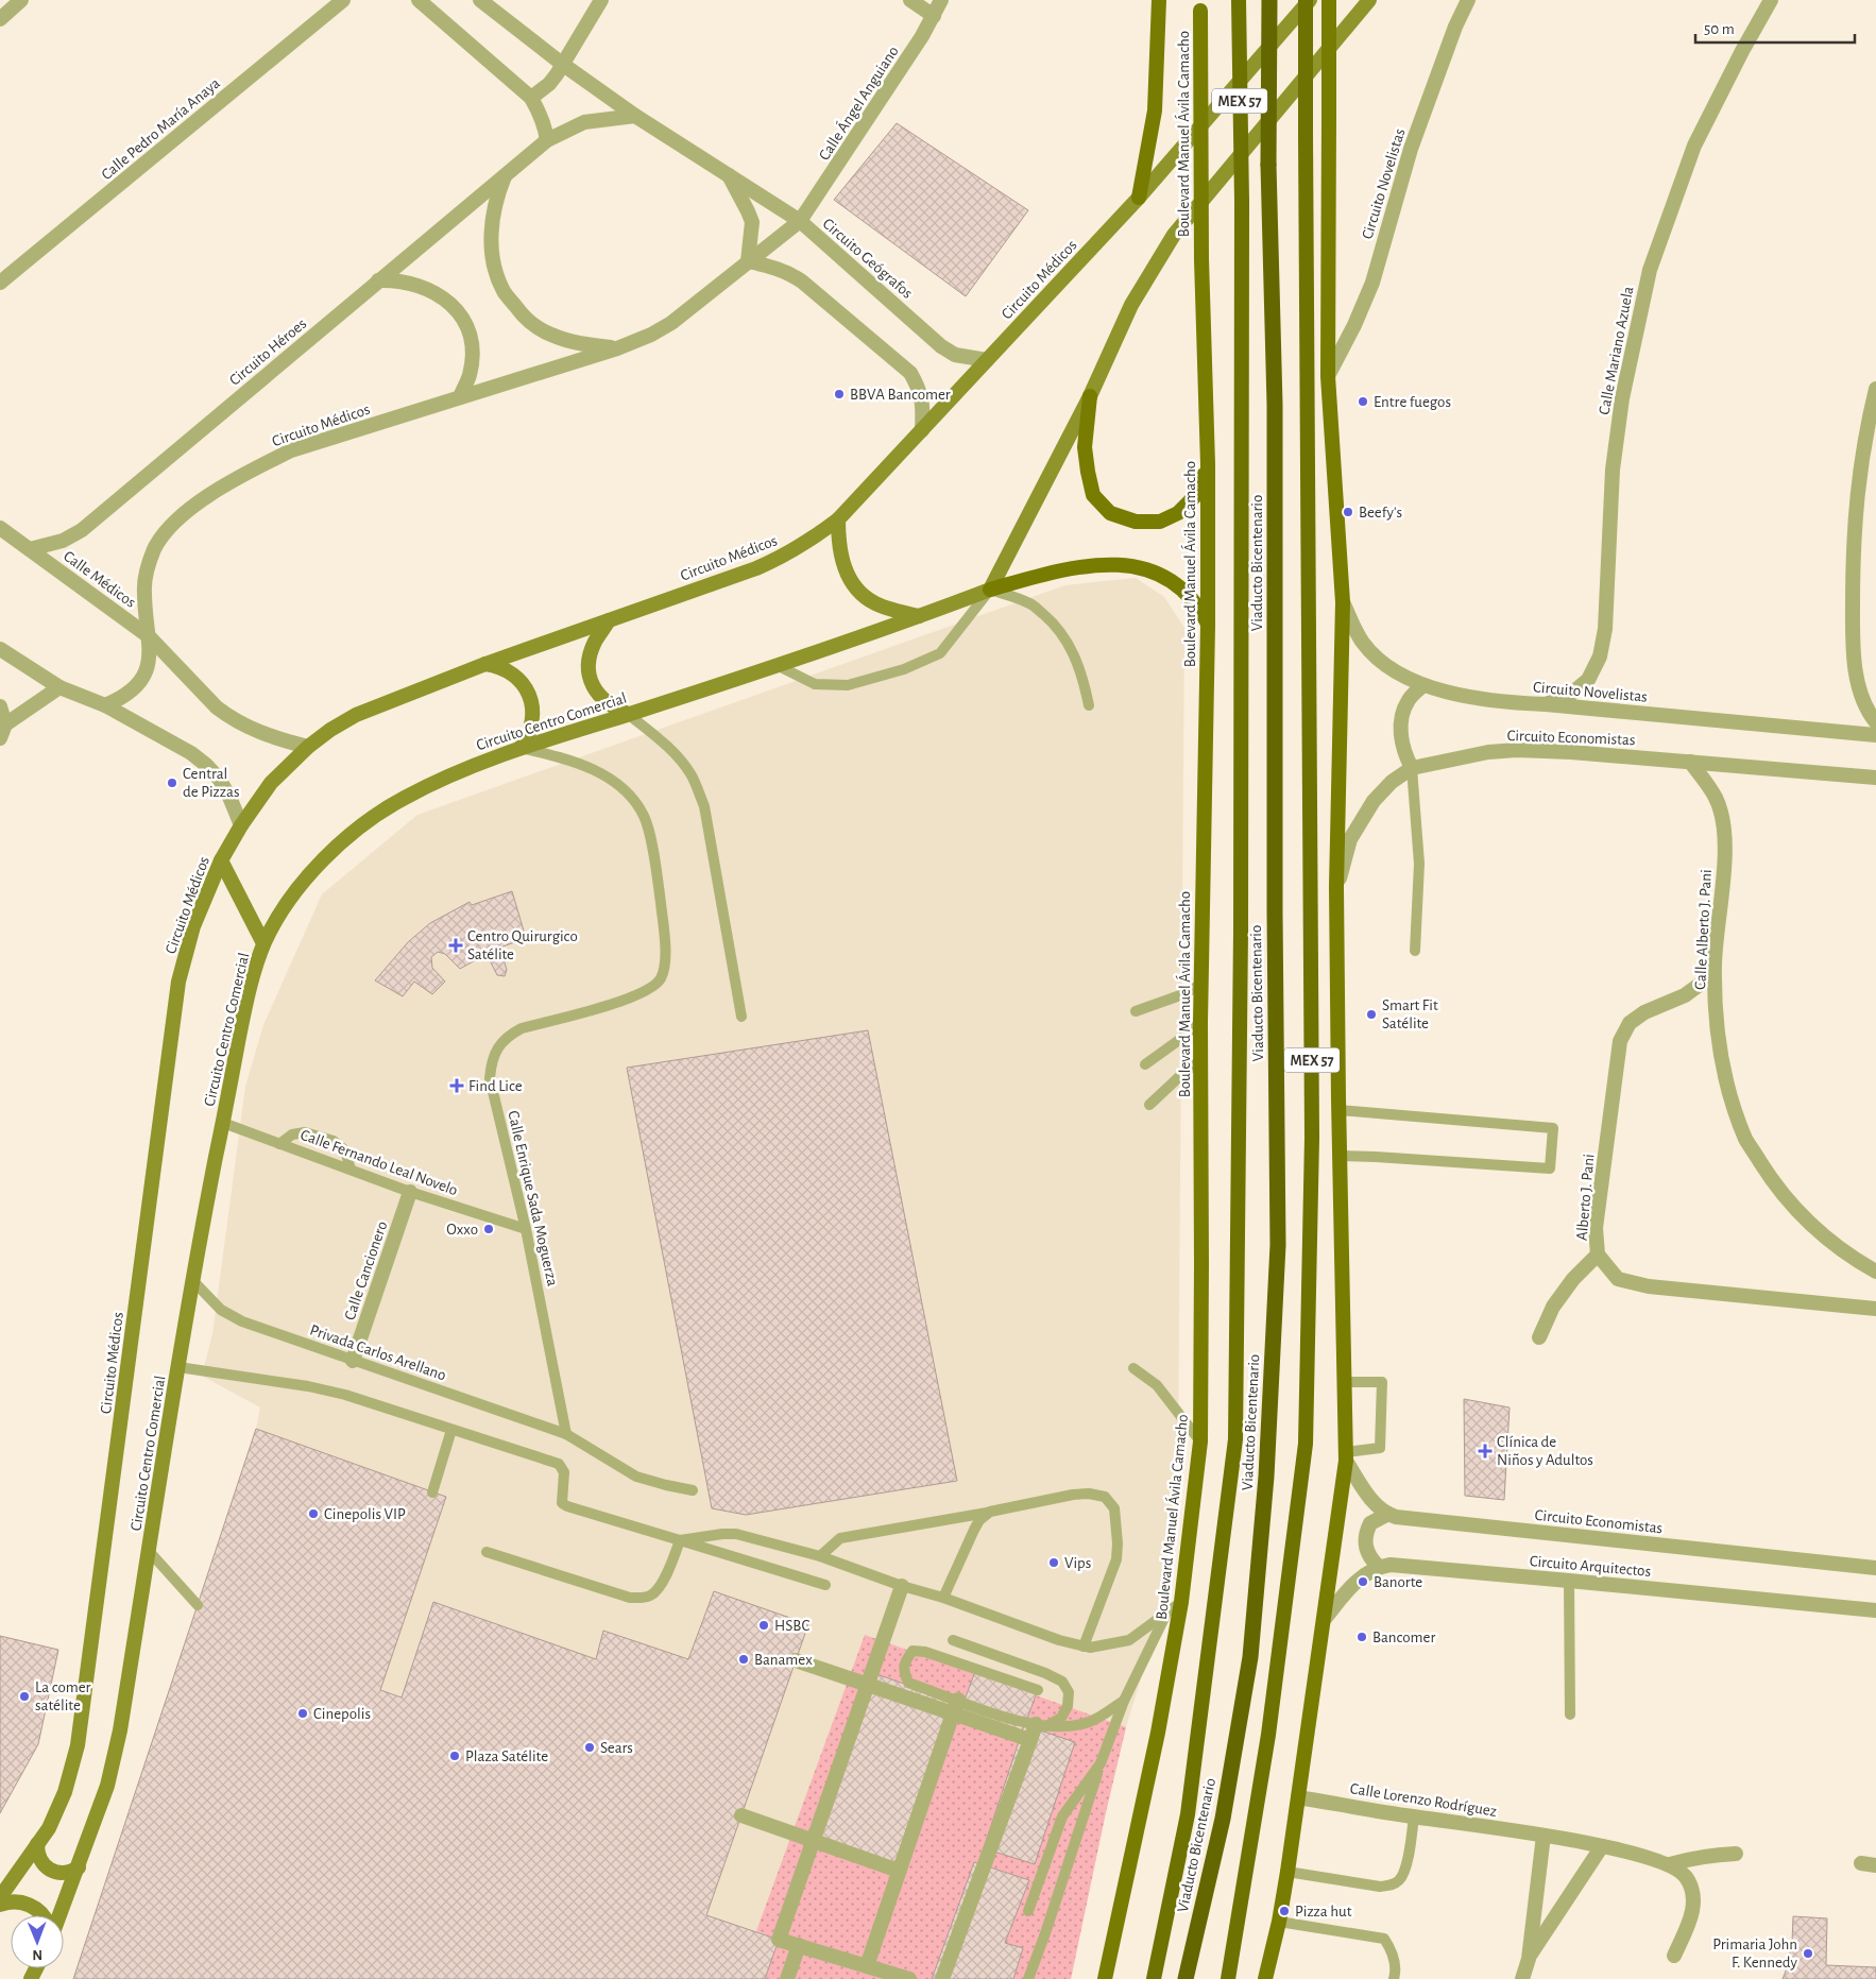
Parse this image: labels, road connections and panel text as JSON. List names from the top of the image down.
{
  "streets": {
    "highway": ["MEX 57", "Viaducto Bicentenario"],
    "main road": ["Boulevard Manuel Ávila Camacho", "Circuito Médicos", "Circuito Centro Comercial"],
    "street": [
      "Calle Ángel Anguiano",
      "Calle Pedro María Anaya",
      "Circuito Novelistas",
      "Circuito Geógrafos",
      "Calle Mariano Azuela",
      "Circuito Héroes",
      "Calle Médicos",
      "Circuito Economistas",
      "Calle Alberto J. Pani",
      "Alberto J. Pani",
      "Calle Cancionero",
      "Circuito Arquitectos",
      "Calle Lorenzo Rodríguez"
    ],
    "lane": ["Calle Fernando Leal Novelo", "Calle Enrique Sada Moguerza", "Privada Carlos Arellano"]
  },
  "crossings": [
    ["MEX 57", "Circuito Médicos"],
    ["Calle Ángel Anguiano", "Circuito Geógrafos"],
    ["Calle Ángel Anguiano", "Circuito Médicos"],
    ["Circuito Novelistas", "Calle Mariano Azuela"],
    ["Circuito Geógrafos", "Circuito Médicos"],
    ["Circuito Geógrafos", "Circuito Héroes"],
    ["Circuito Médicos", "Calle Médicos"],
    ["Circuito Héroes", "Calle Médicos"],
    ["Circuito Centro Comercial", "Calle Fernando Leal Novelo"],
    ["Circuito Centro Comercial", "Calle Enrique Sada Moguerza"],
    ["Circuito Centro Comercial", "Privada Carlos Arellano"],
    ["Circuito Economistas", "Calle Alberto J. Pani"],
    ["Calle Alberto J. Pani", "Alberto J. Pani"],
    ["Calle Fernando Leal Novelo", "Calle Enrique Sada Moguerza"],
    ["Calle Fernando Leal Novelo", "Calle Cancionero"],
    ["Calle Enrique Sada Moguerza", "Privada Carlos Arellano"],
    ["Calle Cancionero", "Privada Carlos Arellano"]
  ],
  "places": {
    "other": [
      "BBVA Bancomer",
      "Entre fuegos",
      "Beefy's",
      "Central de Pizzas",
      "Smart Fit Satélite",
      "Oxxo",
      "Cinepolis VIP",
      "Vips",
      "Banorte",
      "HSBC",
      "Bancomer",
      "Banamex",
      "La comer satélite",
      "Cinepolis",
      "Sears",
      "Plaza Satélite",
      "Pizza hut",
      "Primaria John F. Kennedy"
    ],
    "health": ["Centro Quirurgico Satélite", "Find Lice", "Clínica de Niños y Adultos"]
  },
  "scale_bar": "50 m",
  "north": "bottom"
}
